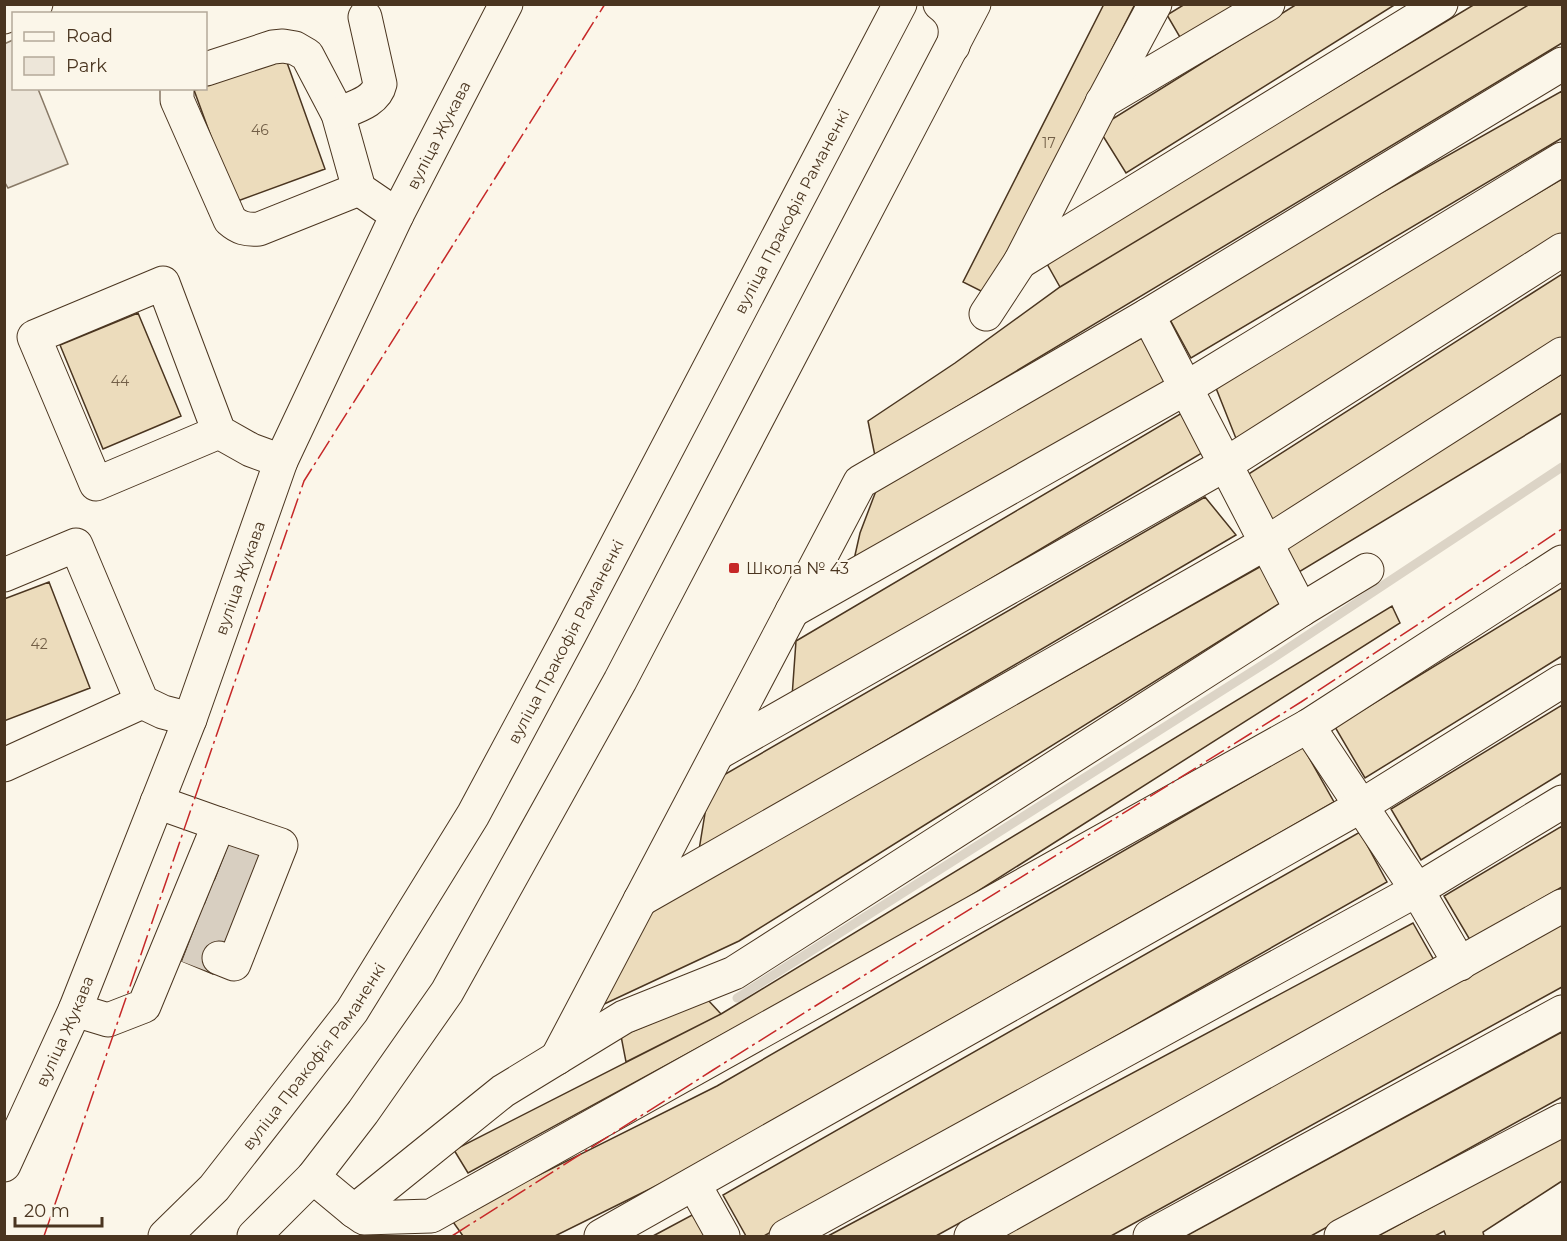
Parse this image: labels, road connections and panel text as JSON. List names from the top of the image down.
{
  "streets": {
    "street": ["вуліца Жукава", "вуліца Пракофія Раманенкі"]
  },
  "places": {
    "transit": ["Школа № 43"]
  },
  "house_numbers": [
    "46",
    "17",
    "44",
    "42"
  ],
  "legend": ["Road", "Park"],
  "scale_bar": "20 m"
}
